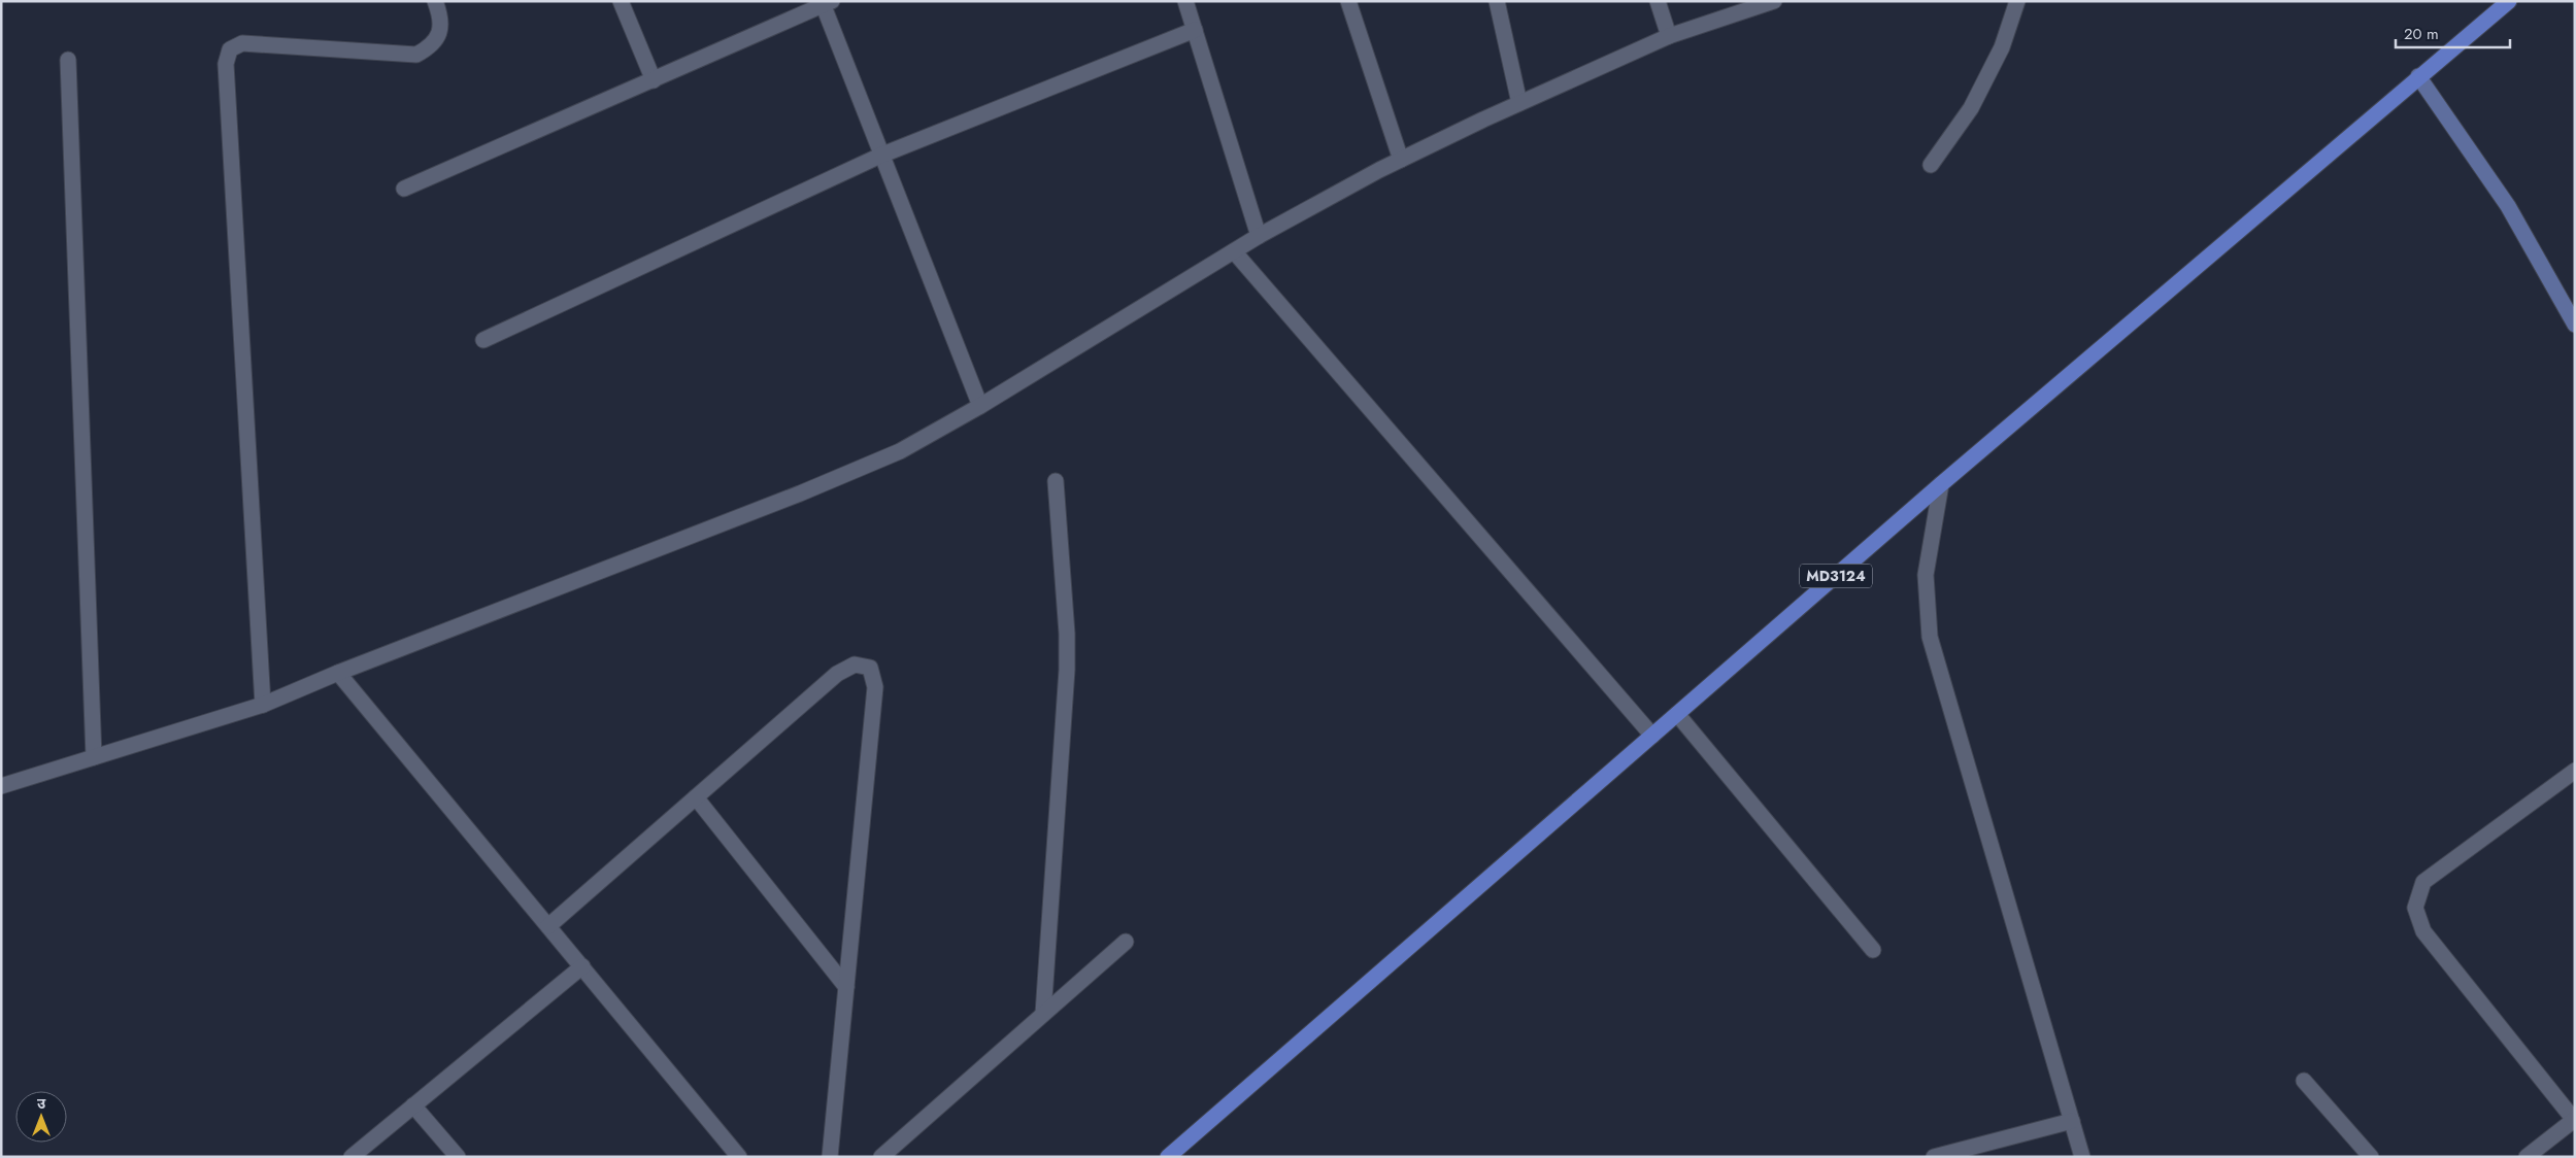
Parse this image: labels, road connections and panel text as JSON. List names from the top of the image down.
{
  "streets": {
    "main road": ["MD3124"]
  },
  "scale_bar": "20 m",
  "north": "top"
}
